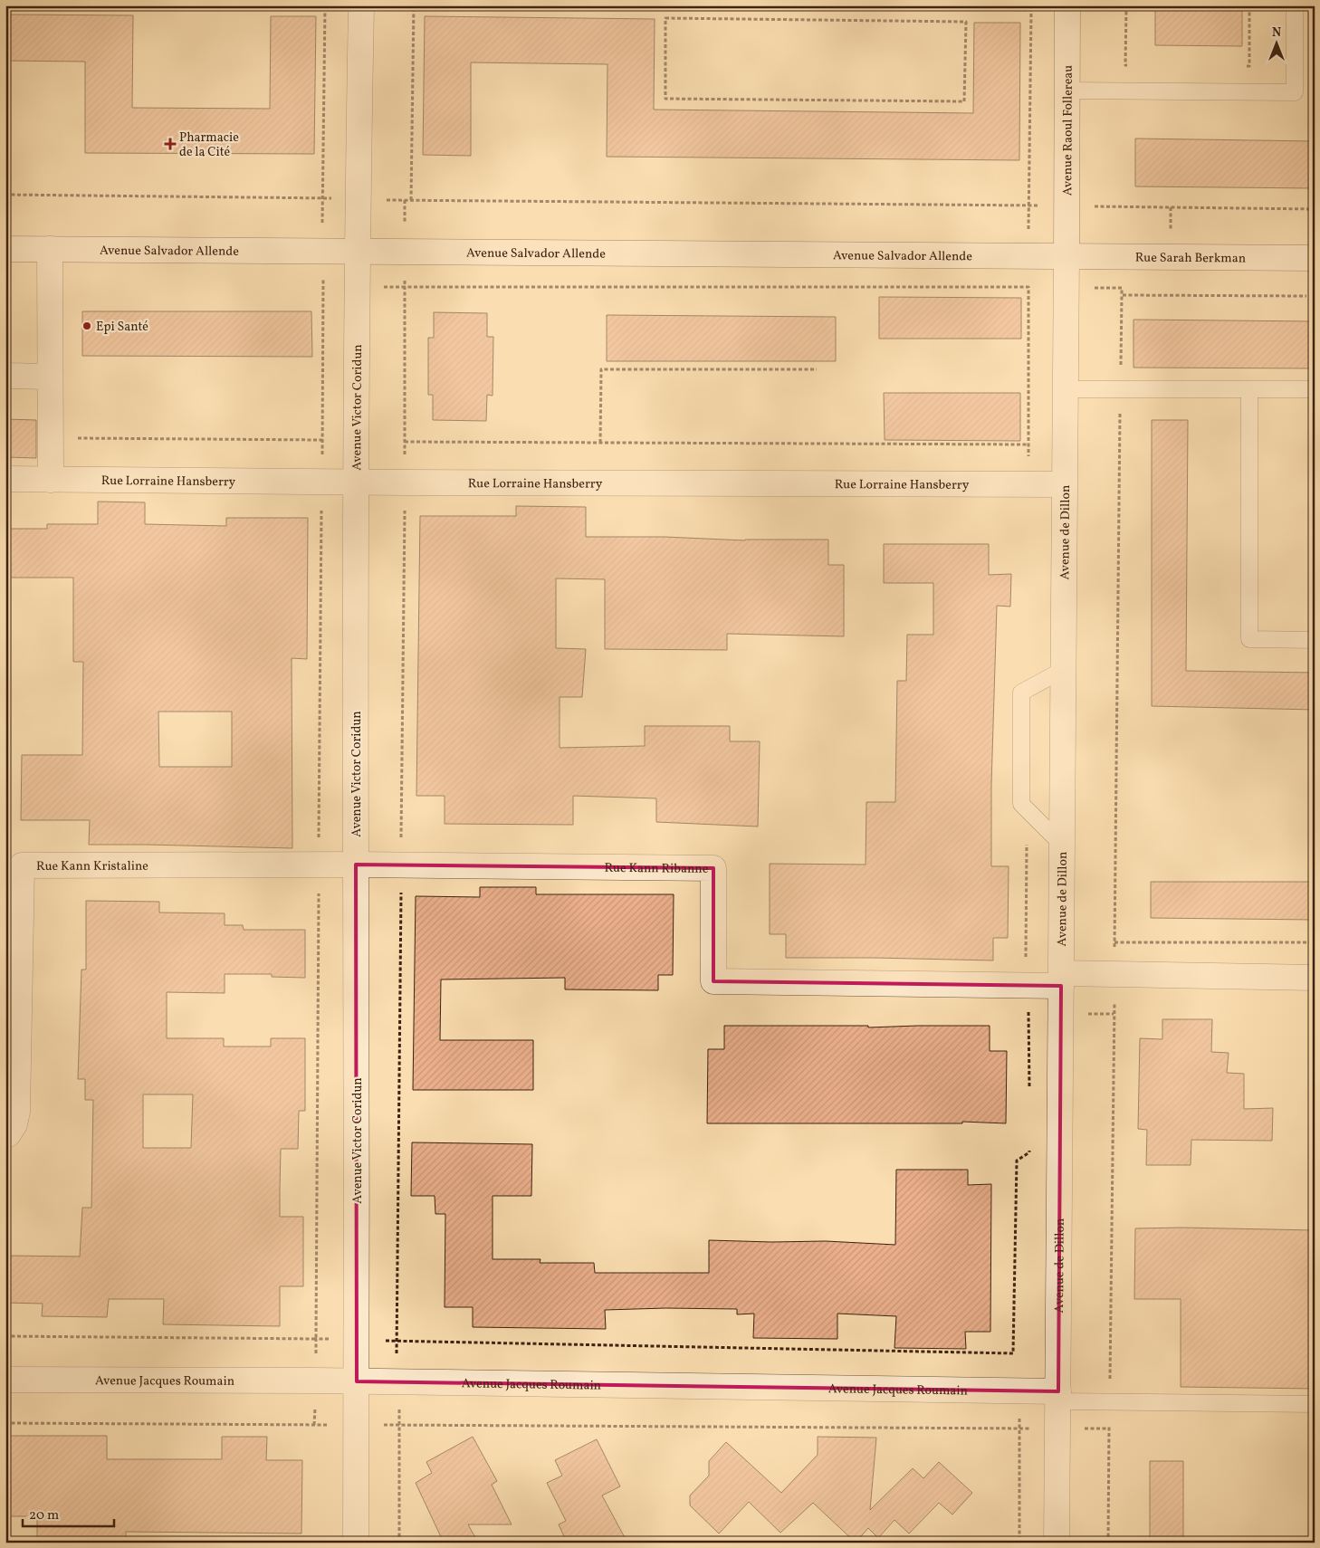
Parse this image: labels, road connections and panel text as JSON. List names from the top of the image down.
{
  "streets": {
    "street": [
      "Avenue Raoul Follereau",
      "Avenue Salvador Allende",
      "Rue Sarah Berkman",
      "Avenue Victor Coridun",
      "Rue Lorraine Hansberry",
      "Avenue de Dillon",
      "Rue Kann Kristaline",
      "Rue Kann Ribanne",
      "Avenue Jacques Roumain"
    ]
  },
  "crossings": [
    ["Avenue Raoul Follereau", "Avenue Salvador Allende"],
    ["Avenue Raoul Follereau", "Rue Sarah Berkman"],
    ["Avenue Raoul Follereau", "Avenue de Dillon"],
    ["Avenue Salvador Allende", "Rue Sarah Berkman"],
    ["Avenue Salvador Allende", "Avenue Victor Coridun"],
    ["Avenue Salvador Allende", "Avenue de Dillon"],
    ["Rue Sarah Berkman", "Avenue de Dillon"],
    ["Avenue Victor Coridun", "Rue Lorraine Hansberry"],
    ["Avenue Victor Coridun", "Rue Kann Kristaline"],
    ["Avenue Victor Coridun", "Rue Kann Ribanne"],
    ["Avenue Victor Coridun", "Avenue Jacques Roumain"],
    ["Rue Lorraine Hansberry", "Avenue de Dillon"],
    ["Avenue de Dillon", "Rue Kann Ribanne"],
    ["Avenue de Dillon", "Avenue Jacques Roumain"],
    ["Rue Kann Kristaline", "Rue Kann Ribanne"]
  ],
  "places": {
    "health": ["Pharmacie de la Cité"],
    "other": ["Epi Santé"]
  },
  "scale_bar": "20 m",
  "north": "top"
}
